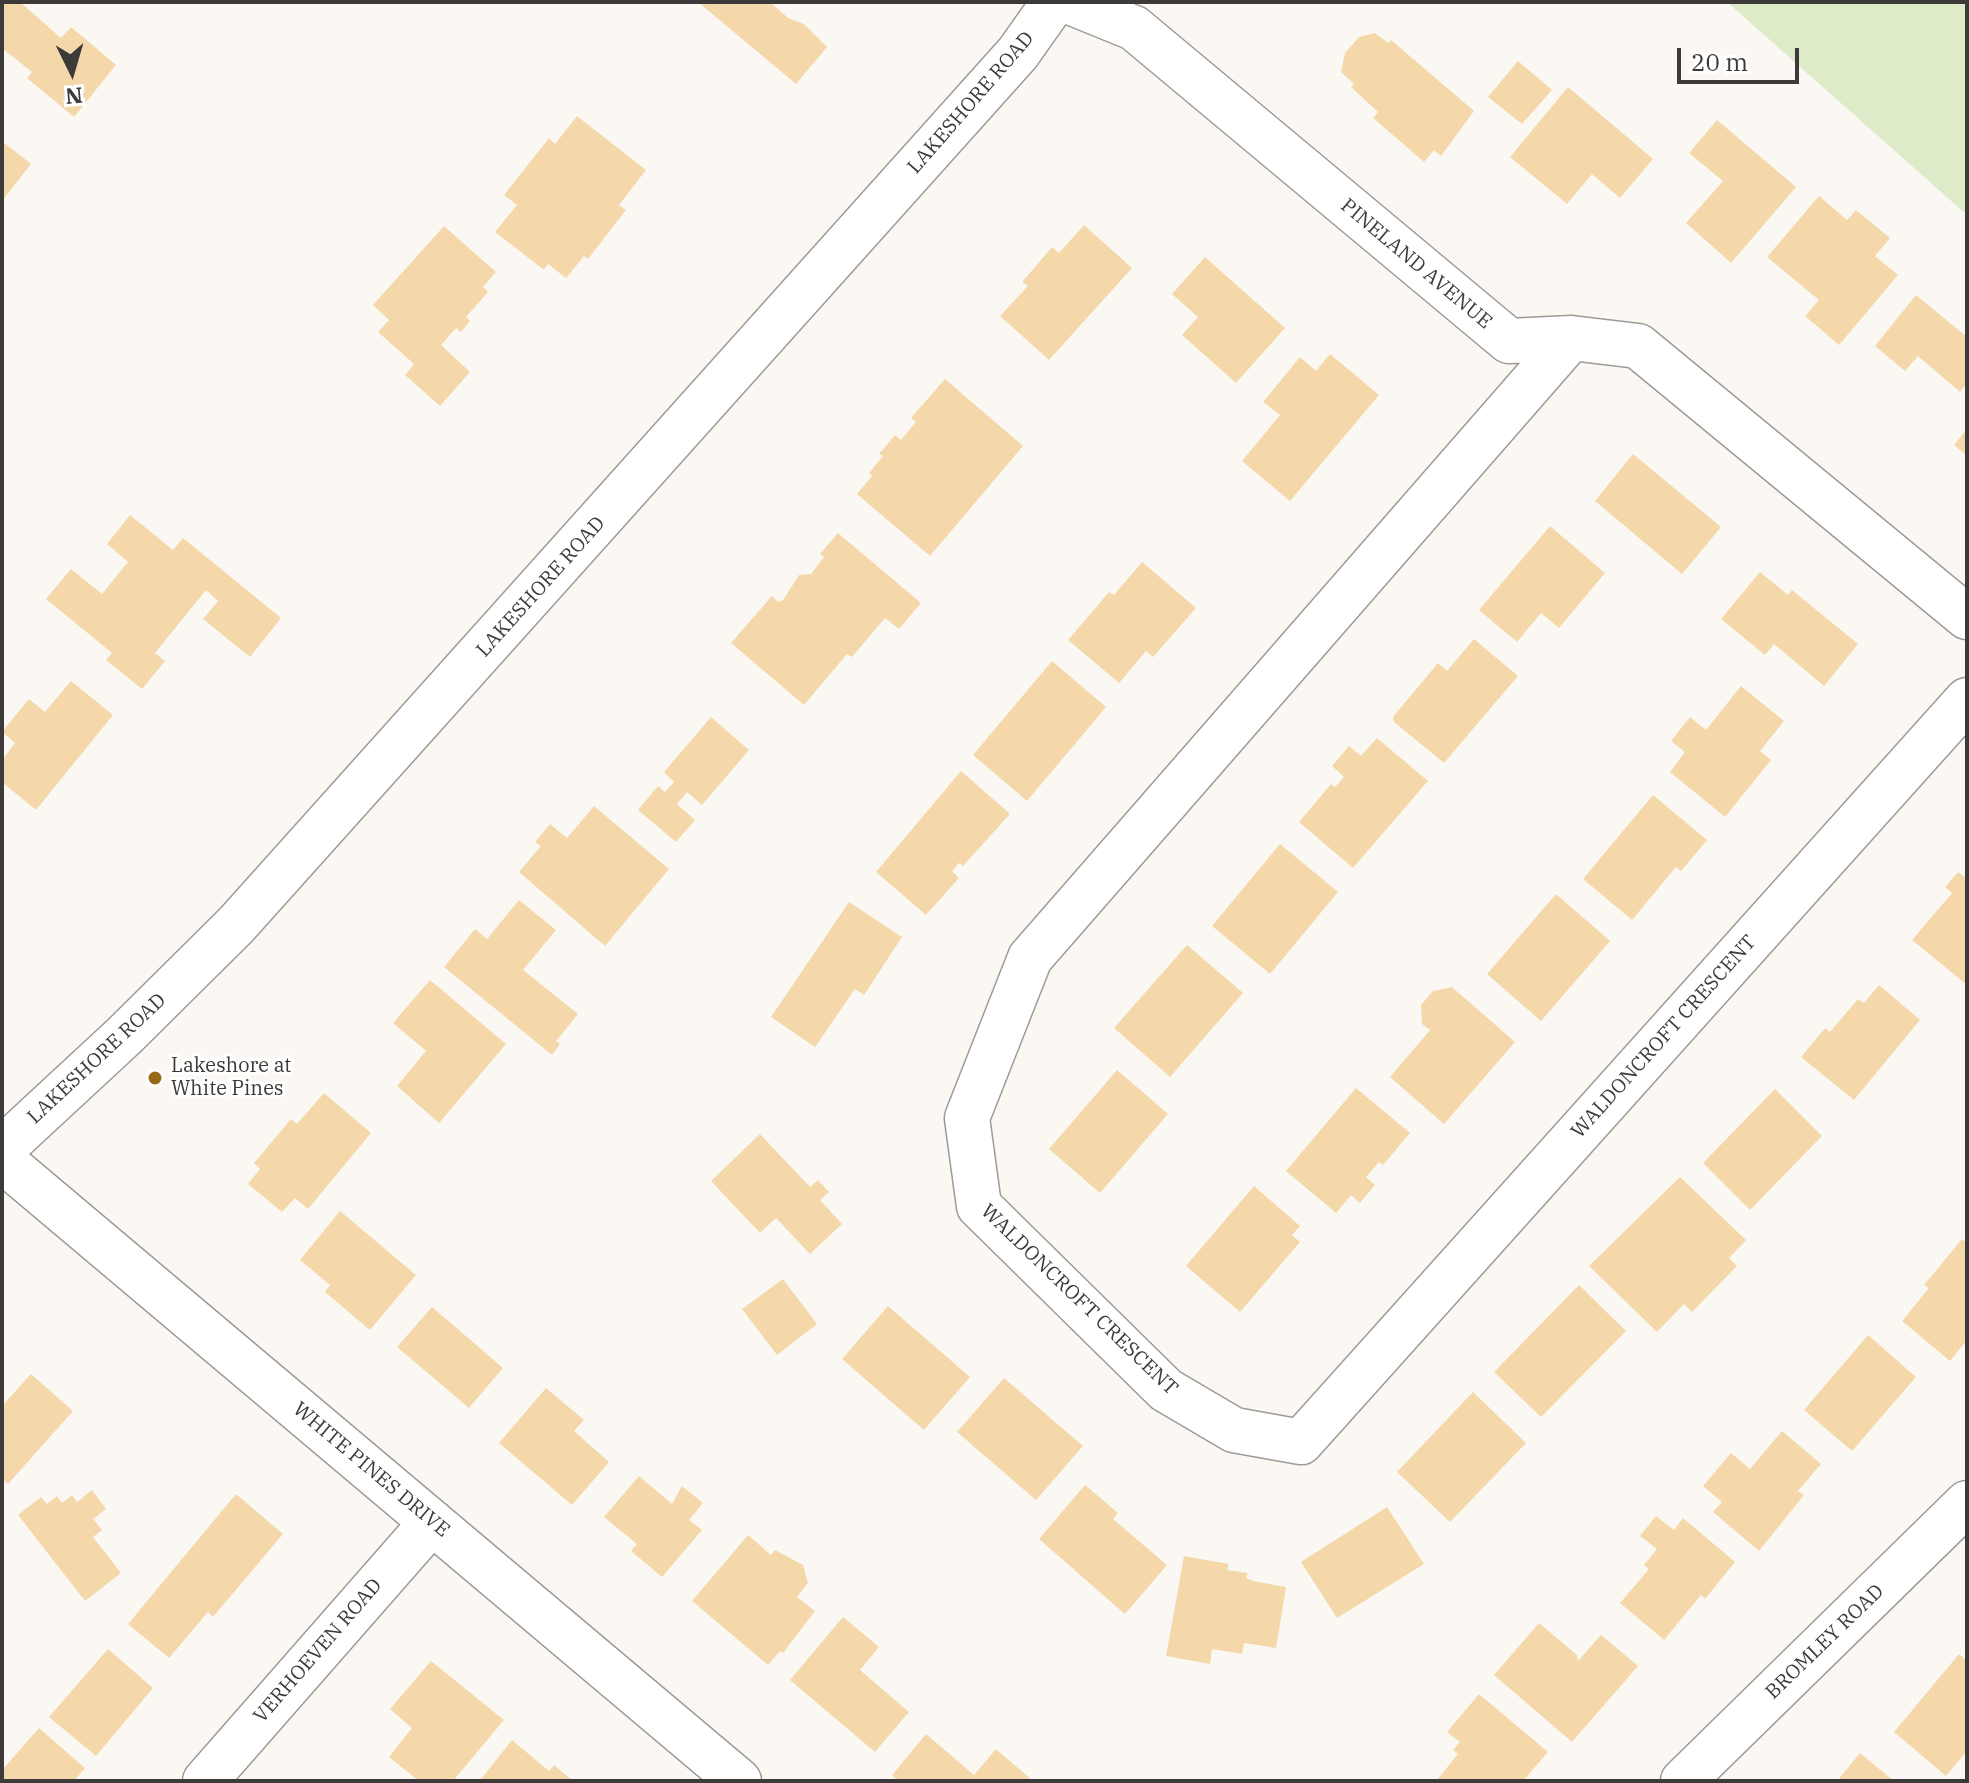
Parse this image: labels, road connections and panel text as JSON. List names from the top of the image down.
{
  "streets": {
    "street": [
      "LAKESHORE ROAD",
      "PINELAND AVENUE",
      "WALDONCROFT CRESCENT",
      "WHITE PINES DRIVE",
      "BROMLEY ROAD",
      "VERHOEVEN ROAD"
    ]
  },
  "crossings": [
    ["PINELAND AVENUE", "WALDONCROFT CRESCENT"],
    ["WHITE PINES DRIVE", "VERHOEVEN ROAD"]
  ],
  "places": ["Lakeshore at White Pines"],
  "scale_bar": "20 m",
  "north": "bottom"
}
